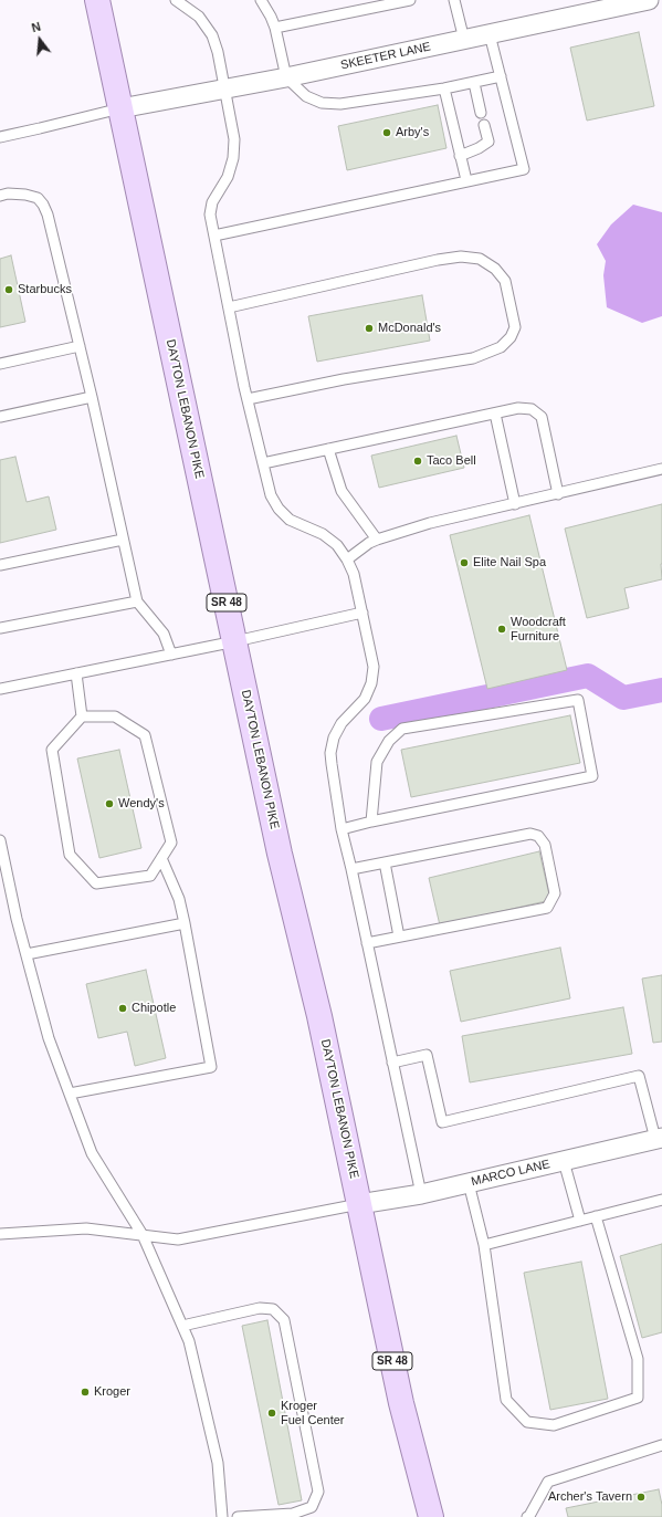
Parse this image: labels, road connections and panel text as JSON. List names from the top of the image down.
{
  "streets": {
    "main road": ["DAYTON LEBANON PIKE", "SR 48"],
    "street": ["SKEETER LANE", "MARCO LANE"]
  },
  "crossings": [
    ["SKEETER LANE", "DAYTON LEBANON PIKE"],
    ["DAYTON LEBANON PIKE", "MARCO LANE"]
  ],
  "places": [
    "Arby's",
    "Starbucks",
    "McDonald's",
    "Taco Bell",
    "Elite Nail Spa",
    "Woodcraft Furniture",
    "Wendy's",
    "Chipotle",
    "Kroger",
    "Kroger Fuel Center",
    "Archer's Tavern"
  ],
  "north": "top"
}
